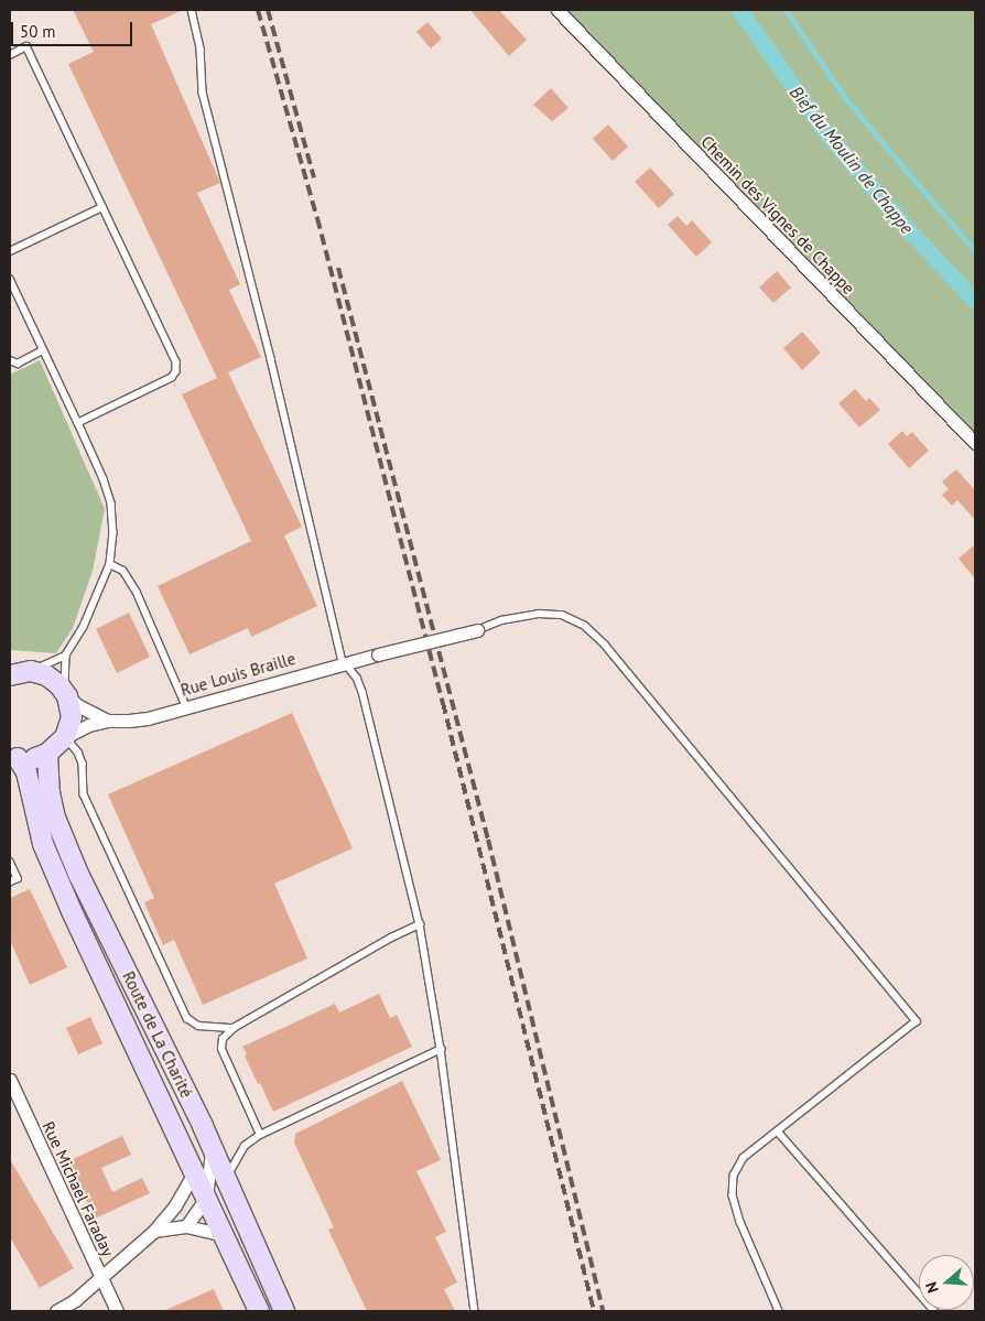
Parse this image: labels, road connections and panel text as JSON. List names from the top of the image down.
{
  "streets": {
    "main road": ["Route de La Charité"],
    "street": ["Chemin des Vignes de Chappe", "Rue Louis Braille", "Rue Michael Faraday"]
  },
  "water": ["Bief du Moulin de Chappe"],
  "scale_bar": "50 m",
  "north": "left"
}
